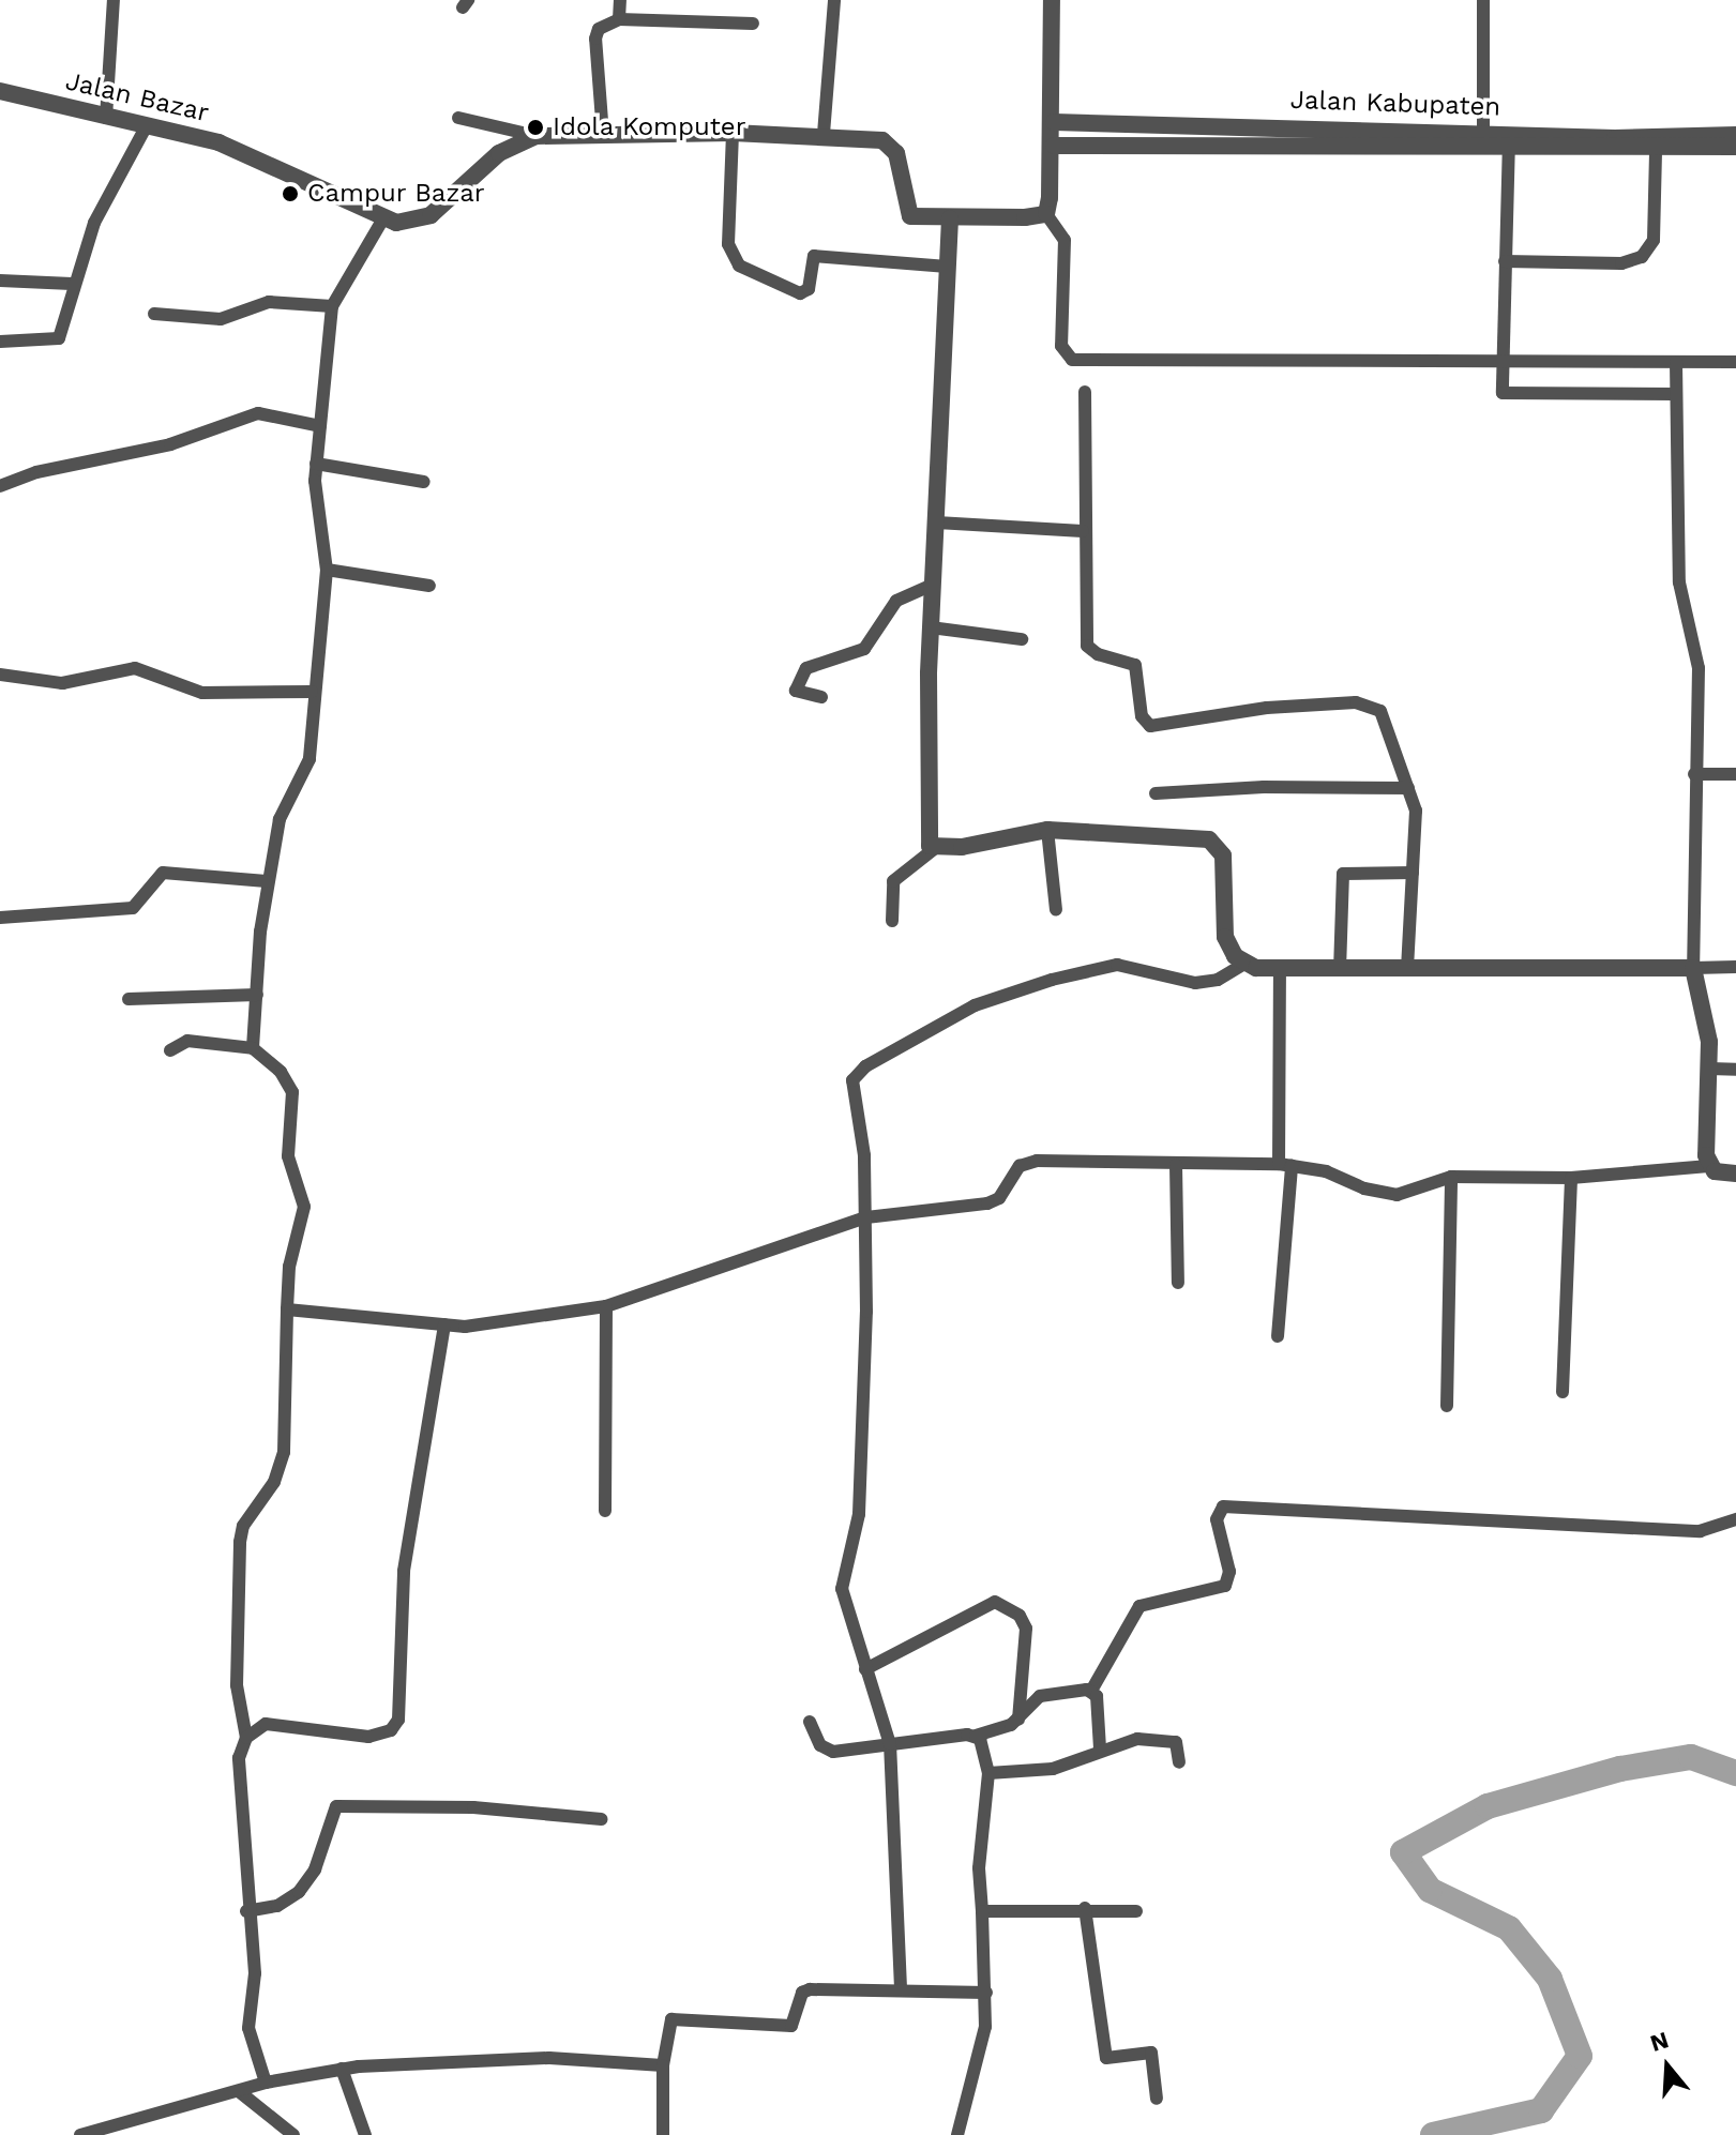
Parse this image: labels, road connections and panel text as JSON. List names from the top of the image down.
{
  "streets": {
    "street": ["Jalan Bazar", "Jalan Kabupaten"]
  },
  "places": ["Idola Komputer", "Campur Bazar"],
  "north": "top"
}
